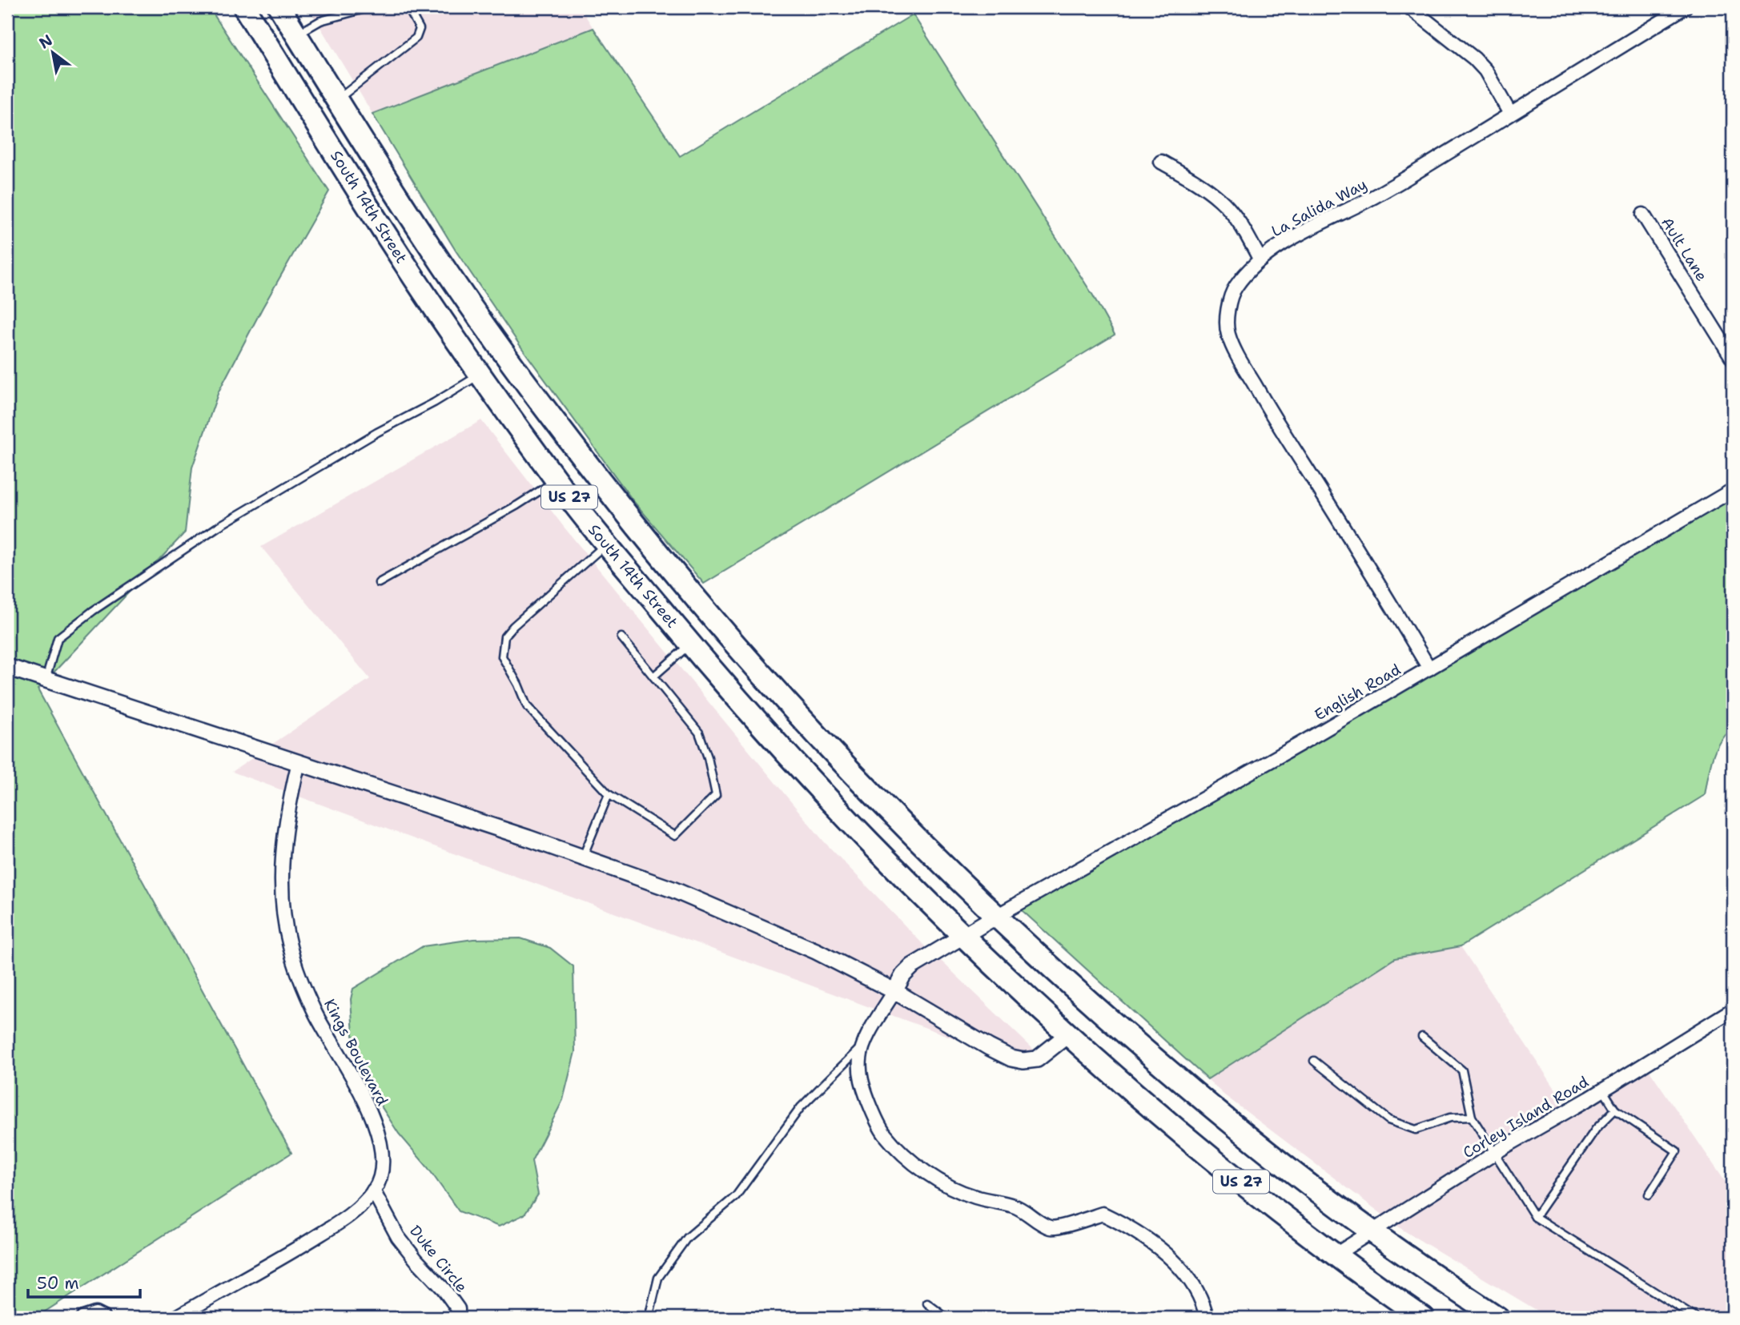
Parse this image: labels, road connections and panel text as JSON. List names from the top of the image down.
{
  "streets": {
    "highway": ["South 14th Street", "US 27"],
    "street": [
      "La Salida Way",
      "Ault Lane",
      "English Road",
      "Kings Boulevard",
      "Corley Island Road",
      "Duke Circle"
    ]
  },
  "crossings": [
    ["South 14th Street", "US 27"],
    ["South 14th Street", "English Road"],
    ["La Salida Way", "English Road"],
    ["US 27", "English Road"],
    ["US 27", "Corley Island Road"],
    ["Kings Boulevard", "Duke Circle"]
  ],
  "scale_bar": "50 m",
  "north": "top left"
}
